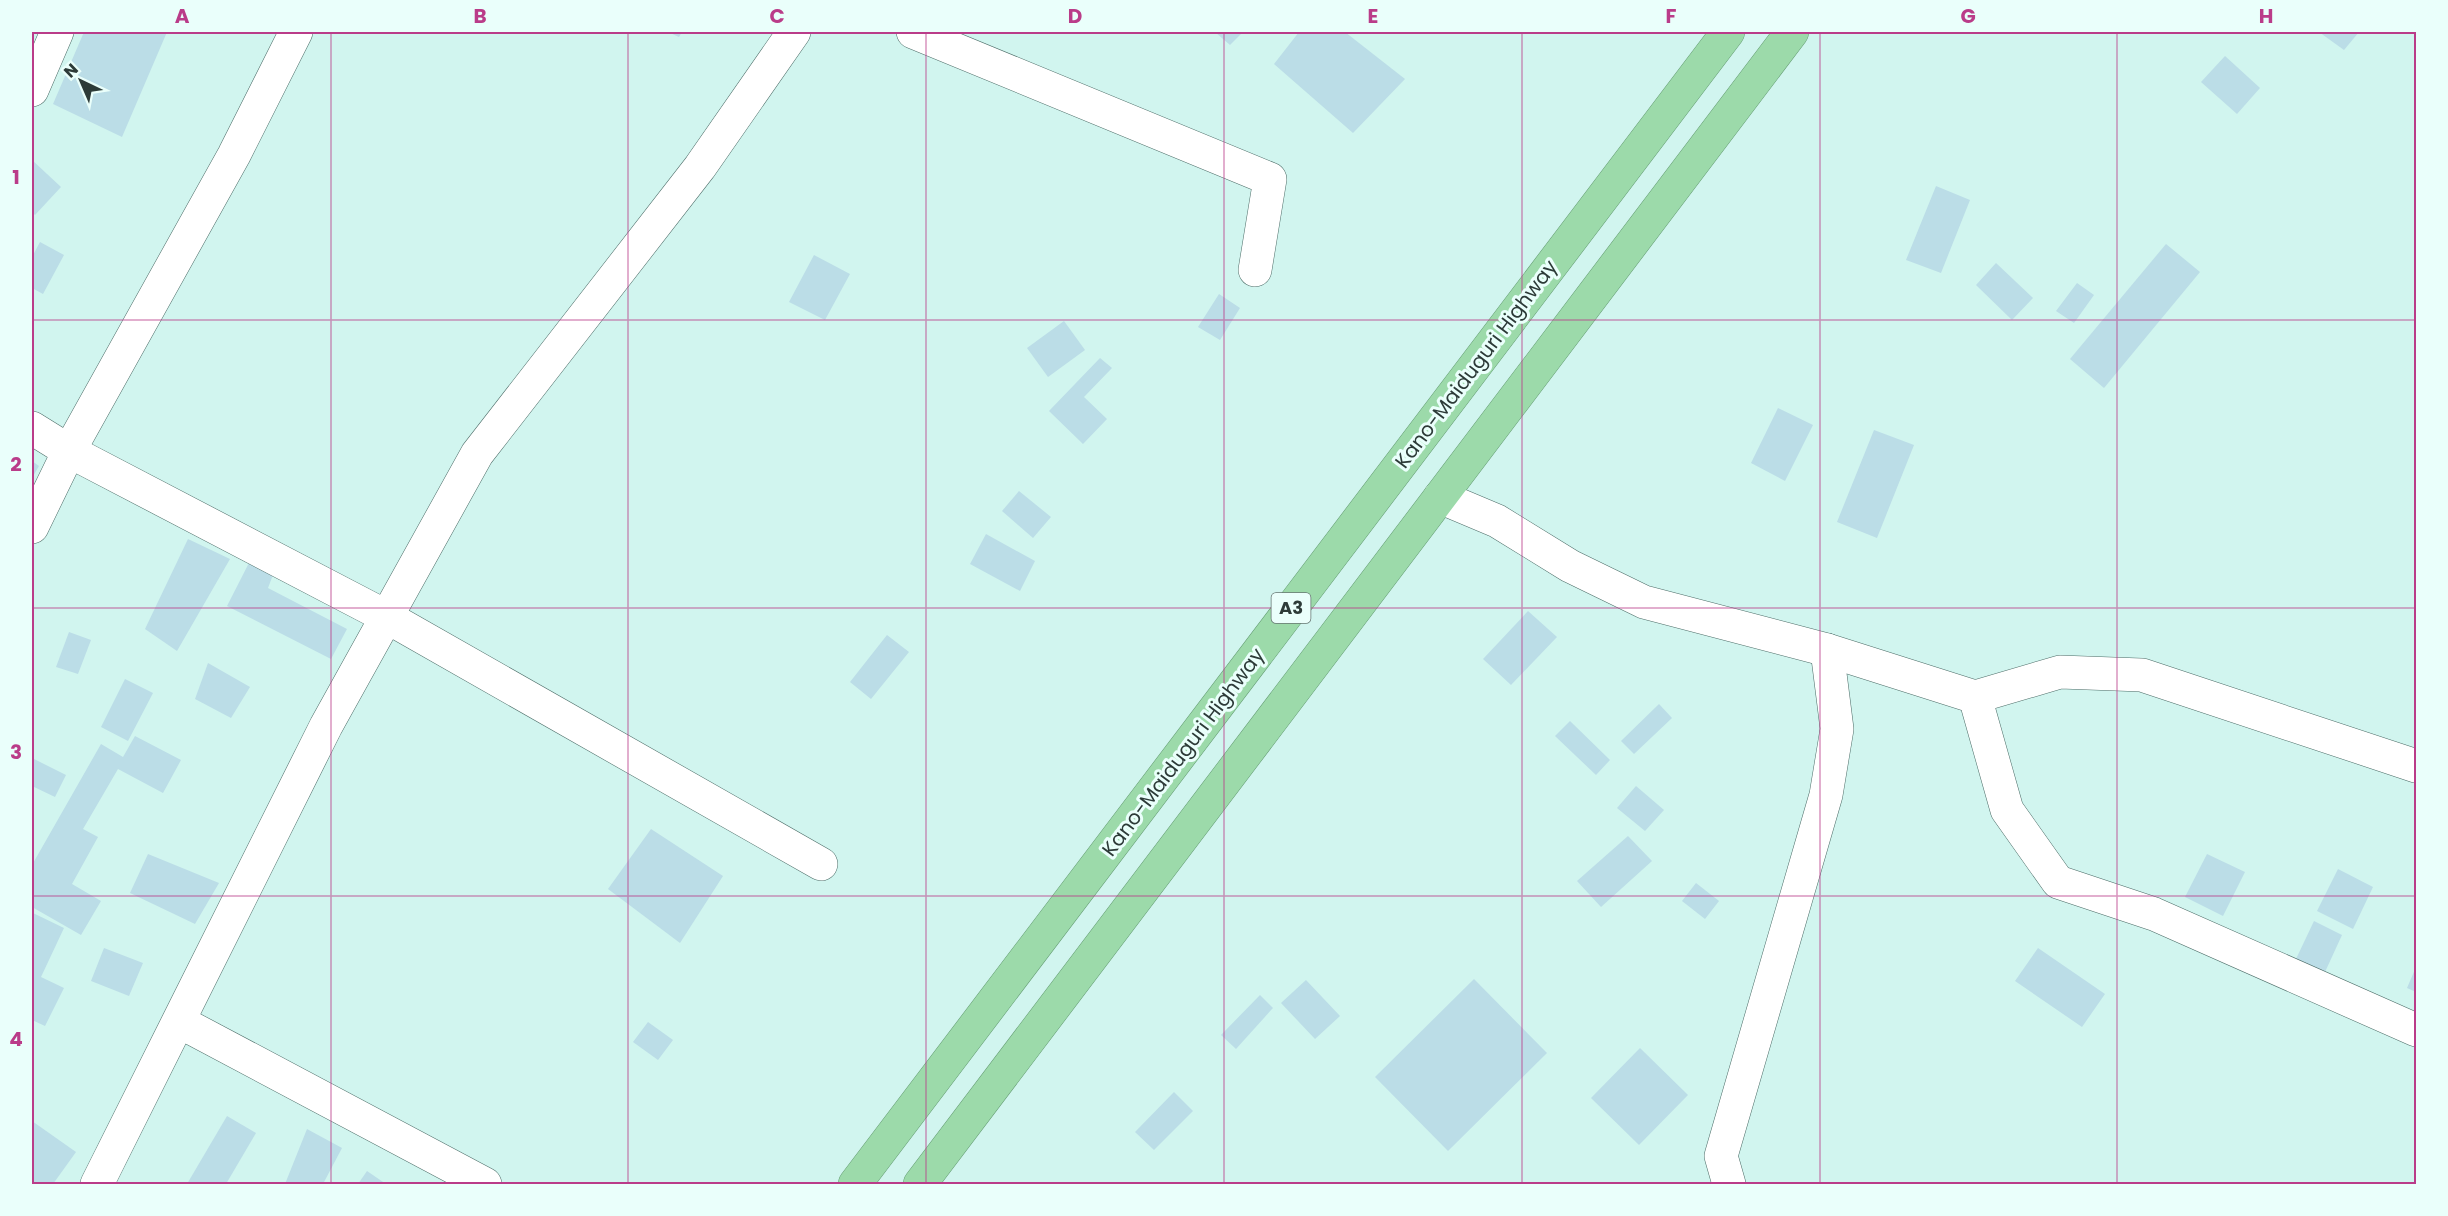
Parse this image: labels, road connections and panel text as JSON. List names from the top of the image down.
{
  "streets": {
    "highway": ["Kano-Maiduguri Highway", "A3"]
  },
  "north": "top left",
  "grid": {
    "columns": [
      "A",
      "B",
      "C",
      "D",
      "E",
      "F",
      "G",
      "H"
    ],
    "rows": [
      "1",
      "2",
      "3",
      "4"
    ]
  }
}
